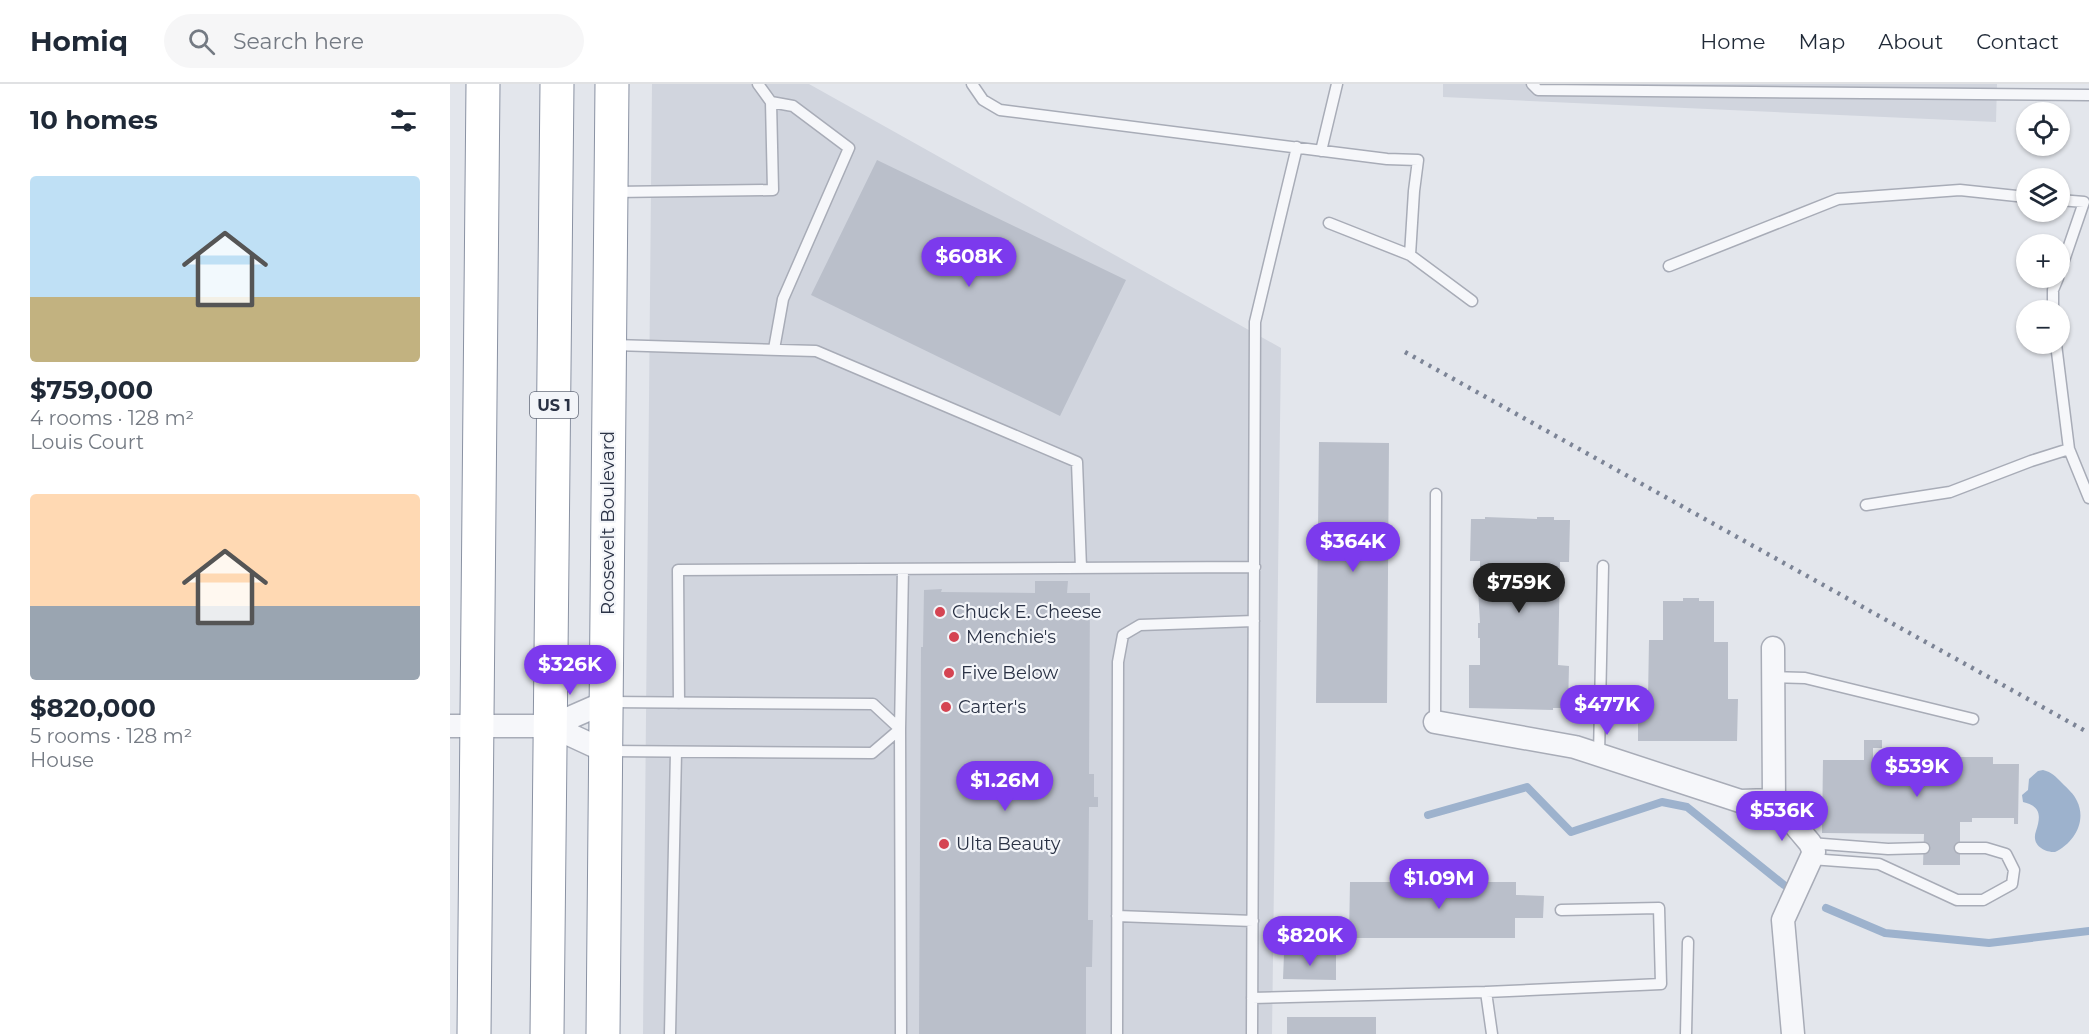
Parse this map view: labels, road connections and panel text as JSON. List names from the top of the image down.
{
  "streets": {
    "highway": ["US 1", "Roosevelt Boulevard"]
  },
  "places": [
    "Chuck E. Cheese",
    "Menchie's",
    "Five Below",
    "Carter's",
    "Ulta Beauty"
  ],
  "page": {
    "header": "Homiq",
    "search": "Search here",
    "nav": [
      "Home",
      "Map",
      "About",
      "Contact"
    ],
    "heading": "10 homes",
    "map_buttons": ["+", "−"],
    "list": [
      {
        "name": "$759,000",
        "note": "4 rooms · 128 m² · Louis Court"
      },
      {
        "name": "$820,000",
        "note": "5 rooms · 128 m² · House"
      }
    ],
    "price": [
      "$608K",
      "$364K",
      "$759K",
      "$326K",
      "$477K",
      "$539K",
      "$1.26M",
      "$536K",
      "$1.09M",
      "$820K"
    ]
  }
}
